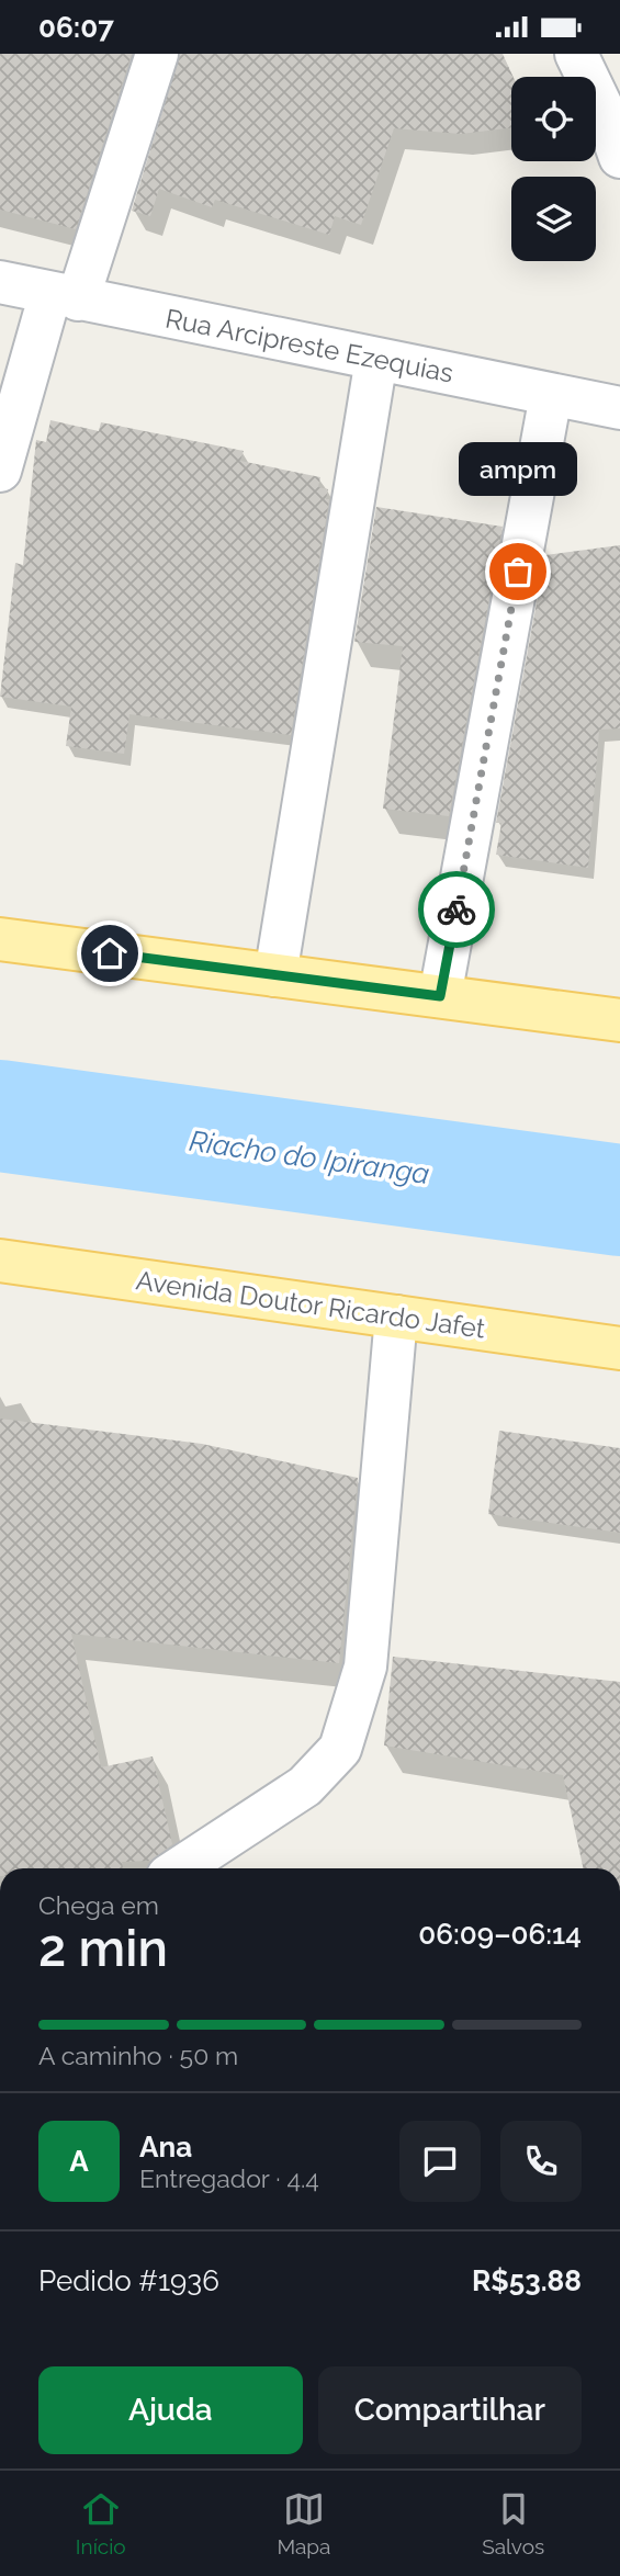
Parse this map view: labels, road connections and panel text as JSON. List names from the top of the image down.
{
  "streets": {
    "main road": ["Avenida Doutor Ricardo Jafet"],
    "street": ["Rua Arcipreste Ezequias"]
  },
  "water": ["Riacho do Ipiranga"],
  "places": ["ampm"],
  "page": {
    "status": "06:07",
    "bubble": "ampm",
    "heading": ["2 min", "Chega em", "06:09–06:14"],
    "panel": [
      "Ana",
      "Entregador · 4.4",
      "Pedido #1936",
      "R$53.88"
    ],
    "bar": "A caminho · 50 m",
    "round": "A",
    "buttons": ["Ajuda", "Compartilhar"],
    "tabs": ["Início", "Mapa", "Salvos"]
  }
}
